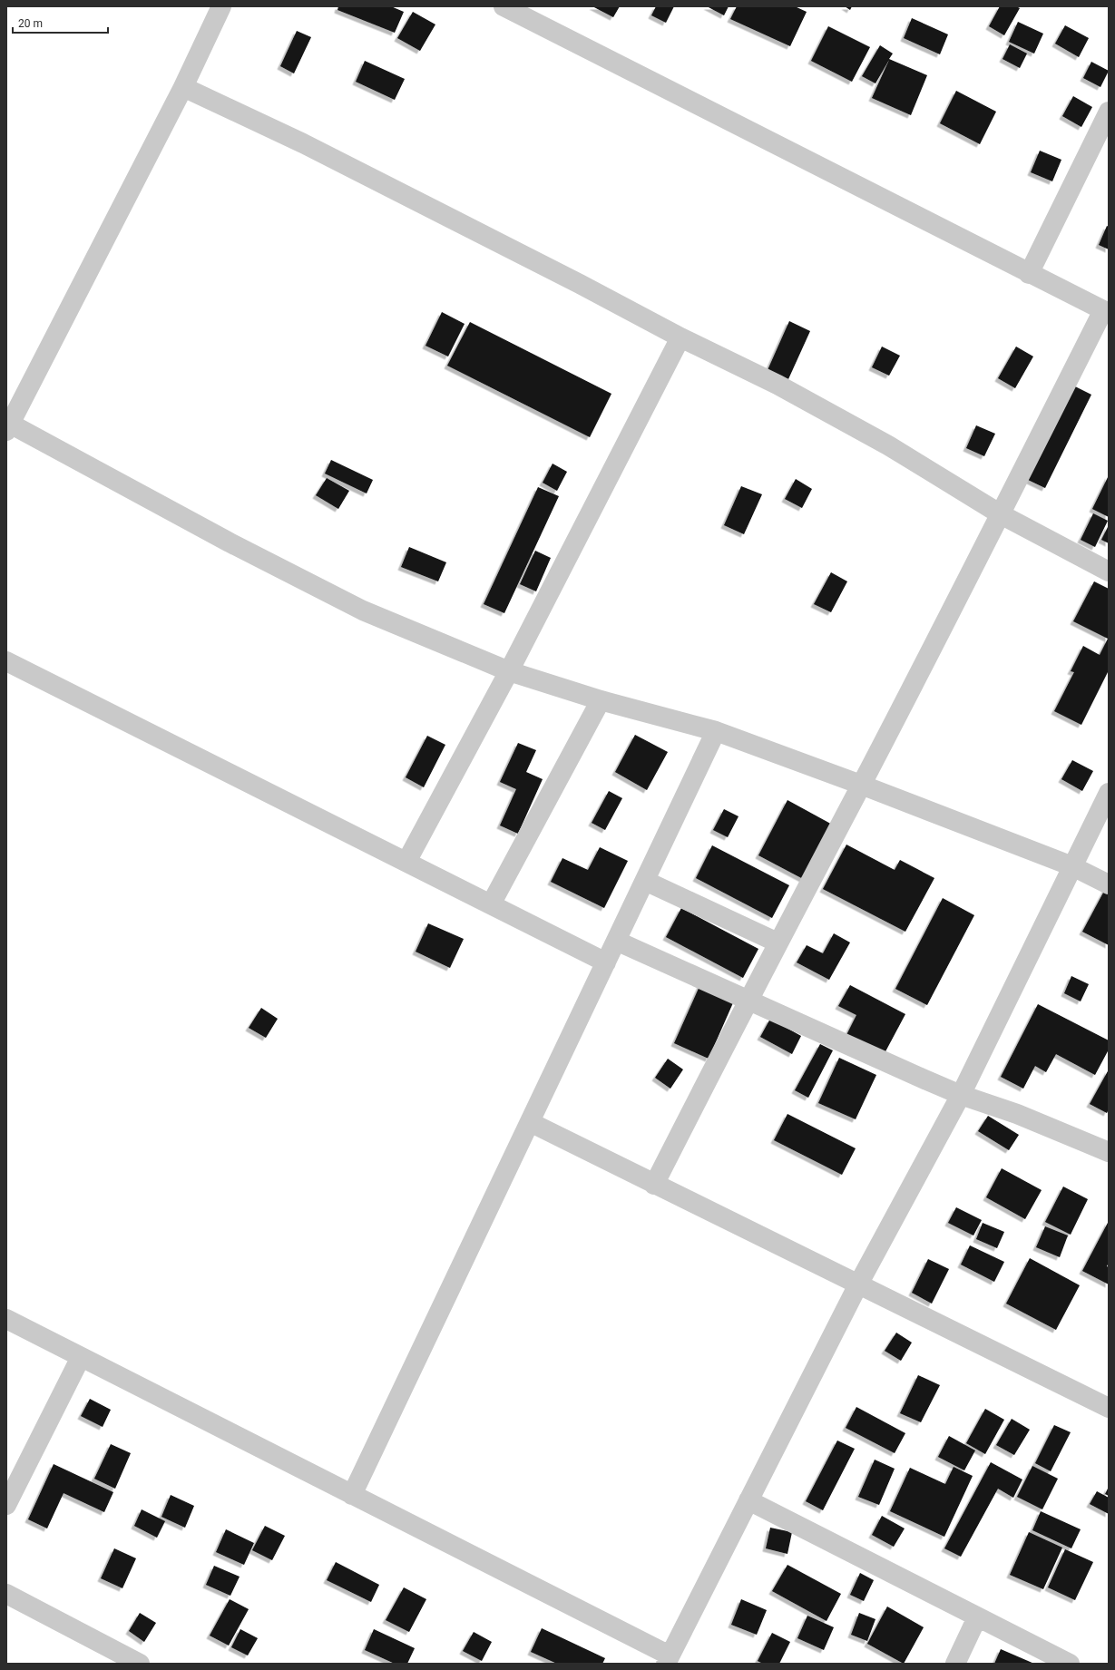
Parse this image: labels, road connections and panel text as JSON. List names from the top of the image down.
{
  "scale_bar": "20 m"
}
